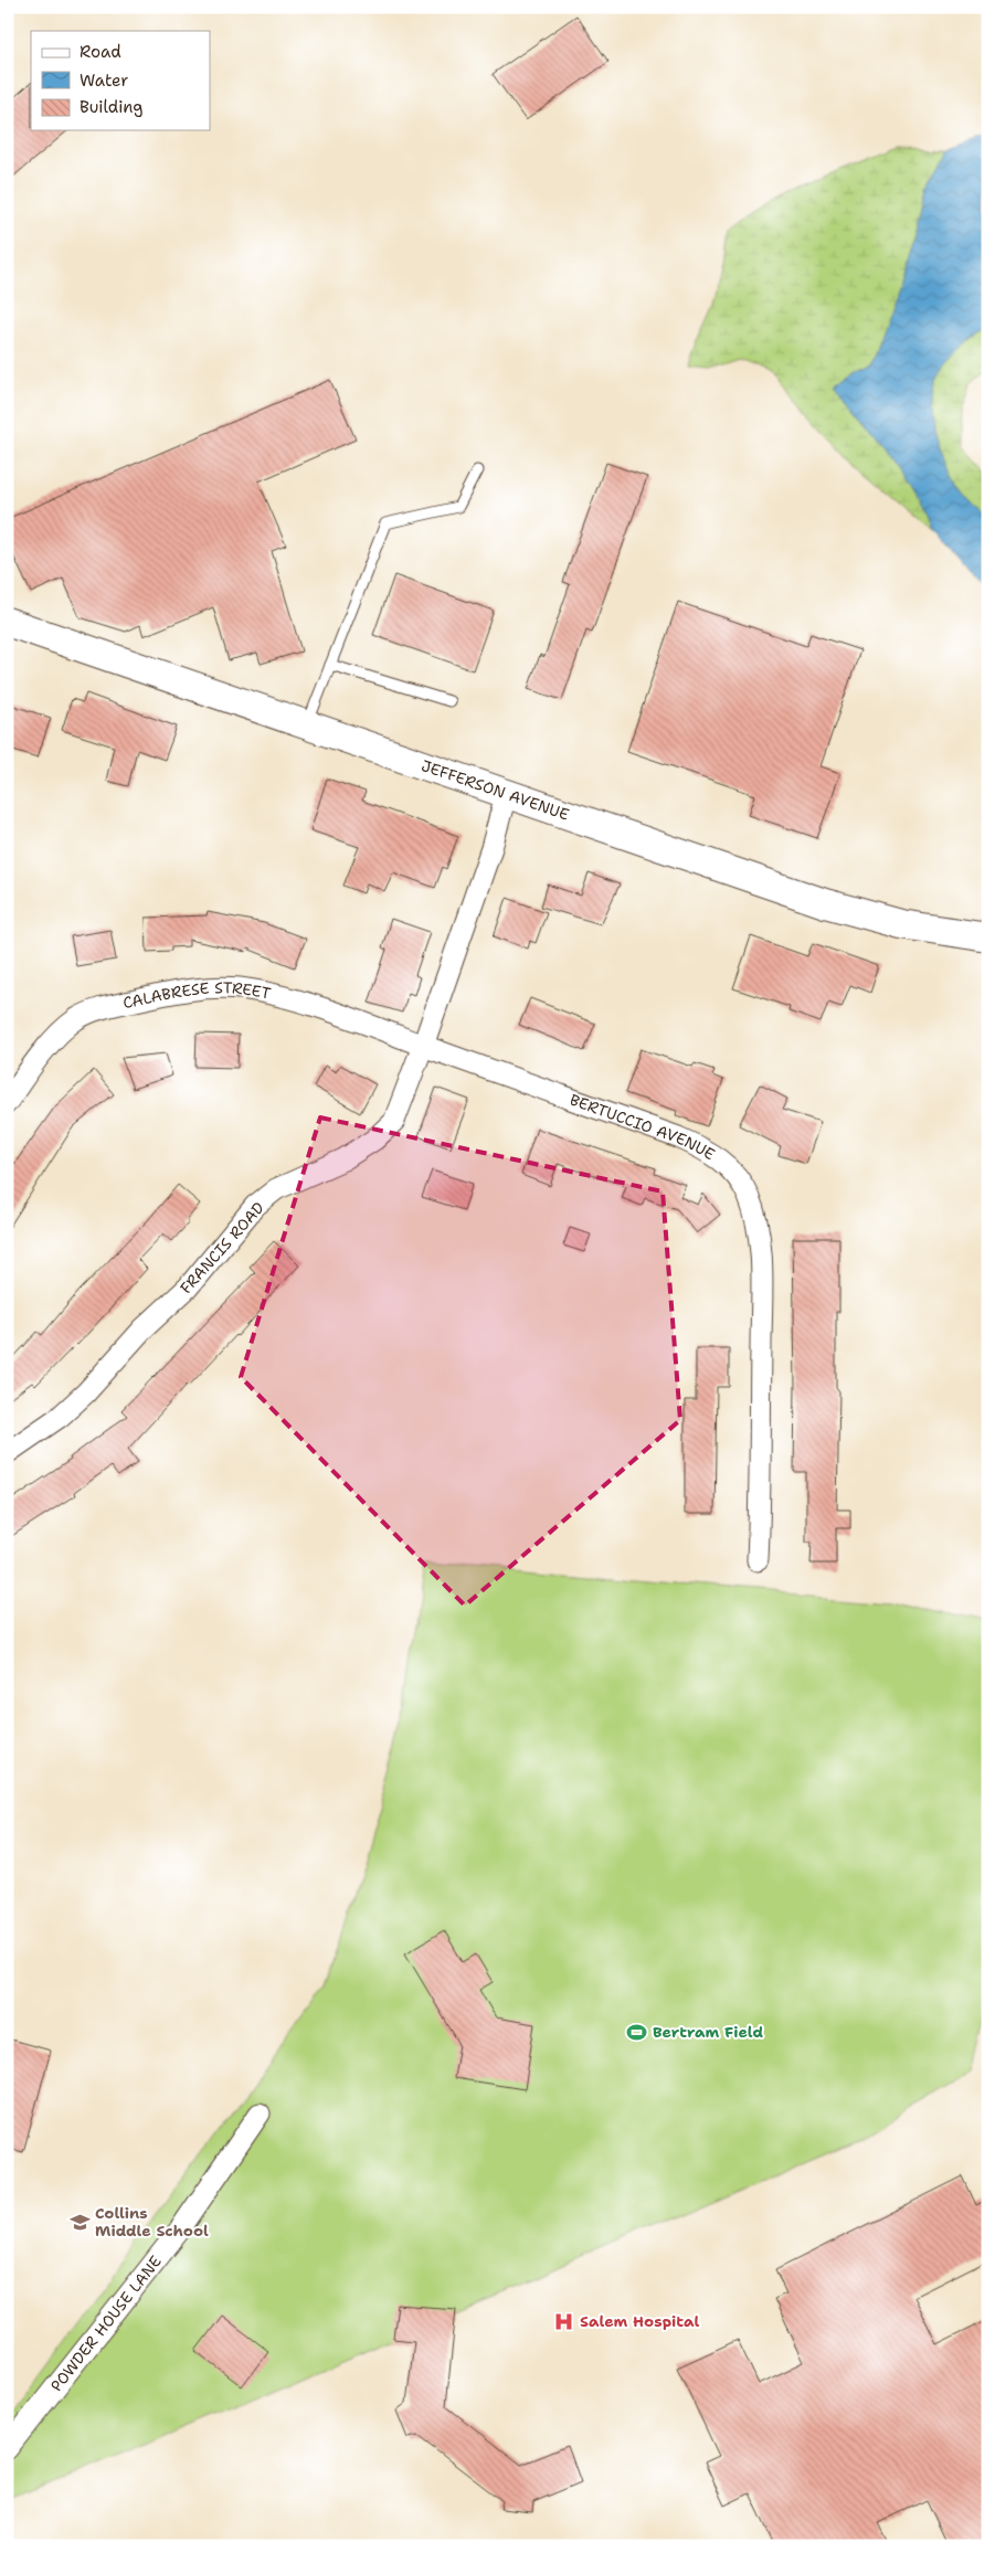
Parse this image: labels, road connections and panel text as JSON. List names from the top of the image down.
{
  "streets": {
    "main road": ["JEFFERSON AVENUE"],
    "street": [
      "CALABRESE STREET",
      "BERTUCCIO AVENUE",
      "FRANCIS ROAD",
      "POWDER HOUSE LANE"
    ]
  },
  "crossings": [
    ["CALABRESE STREET", "BERTUCCIO AVENUE"],
    ["CALABRESE STREET", "FRANCIS ROAD"],
    ["BERTUCCIO AVENUE", "FRANCIS ROAD"]
  ],
  "places": {
    "sports": ["Bertram Field"],
    "school or university": ["Collins Middle School"],
    "hospital": ["Salem Hospital"]
  },
  "legend": ["Road", "Water", "Building"]
}
